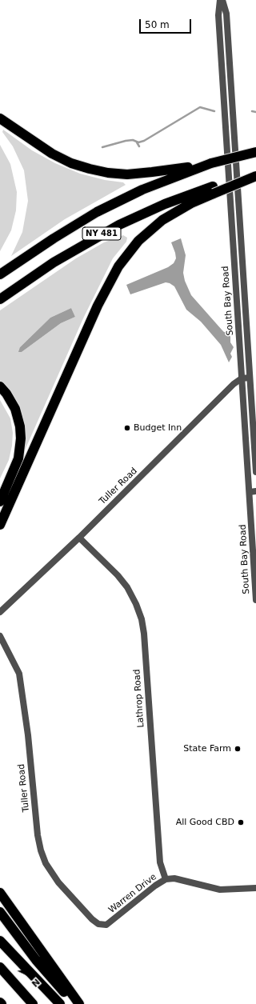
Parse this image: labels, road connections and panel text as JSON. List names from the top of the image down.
{
  "streets": {
    "highway": ["NY 481"],
    "street": [
      "South Bay Road",
      "Tuller Road",
      "Lathrop Road",
      "Warren Drive"
    ]
  },
  "crossings": [
    ["South Bay Road", "Tuller Road"],
    ["Tuller Road", "Lathrop Road"],
    ["Tuller Road", "Warren Drive"],
    ["Lathrop Road", "Warren Drive"]
  ],
  "places": ["Budget Inn", "State Farm", "All Good CBD"],
  "scale_bar": "50 m",
  "north": "bottom right"
}
